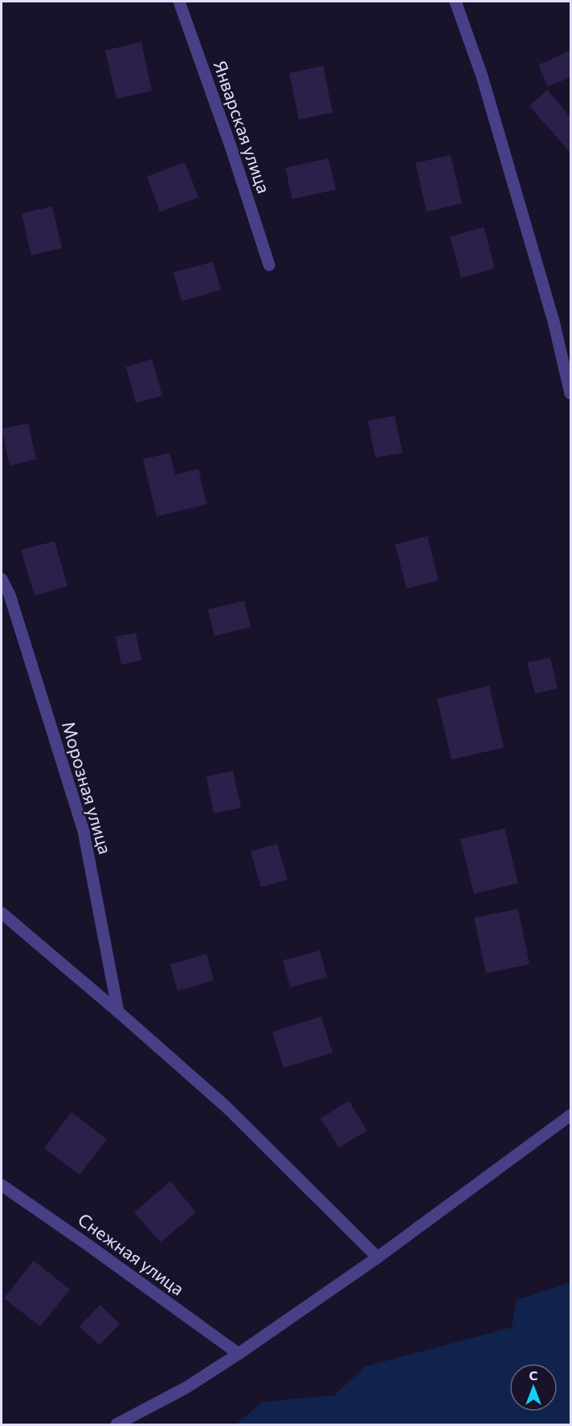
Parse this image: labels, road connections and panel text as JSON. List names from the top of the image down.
{
  "streets": {
    "street": ["Январская улица", "Морозная улица", "Снежная улица"]
  },
  "north": "top"
}
